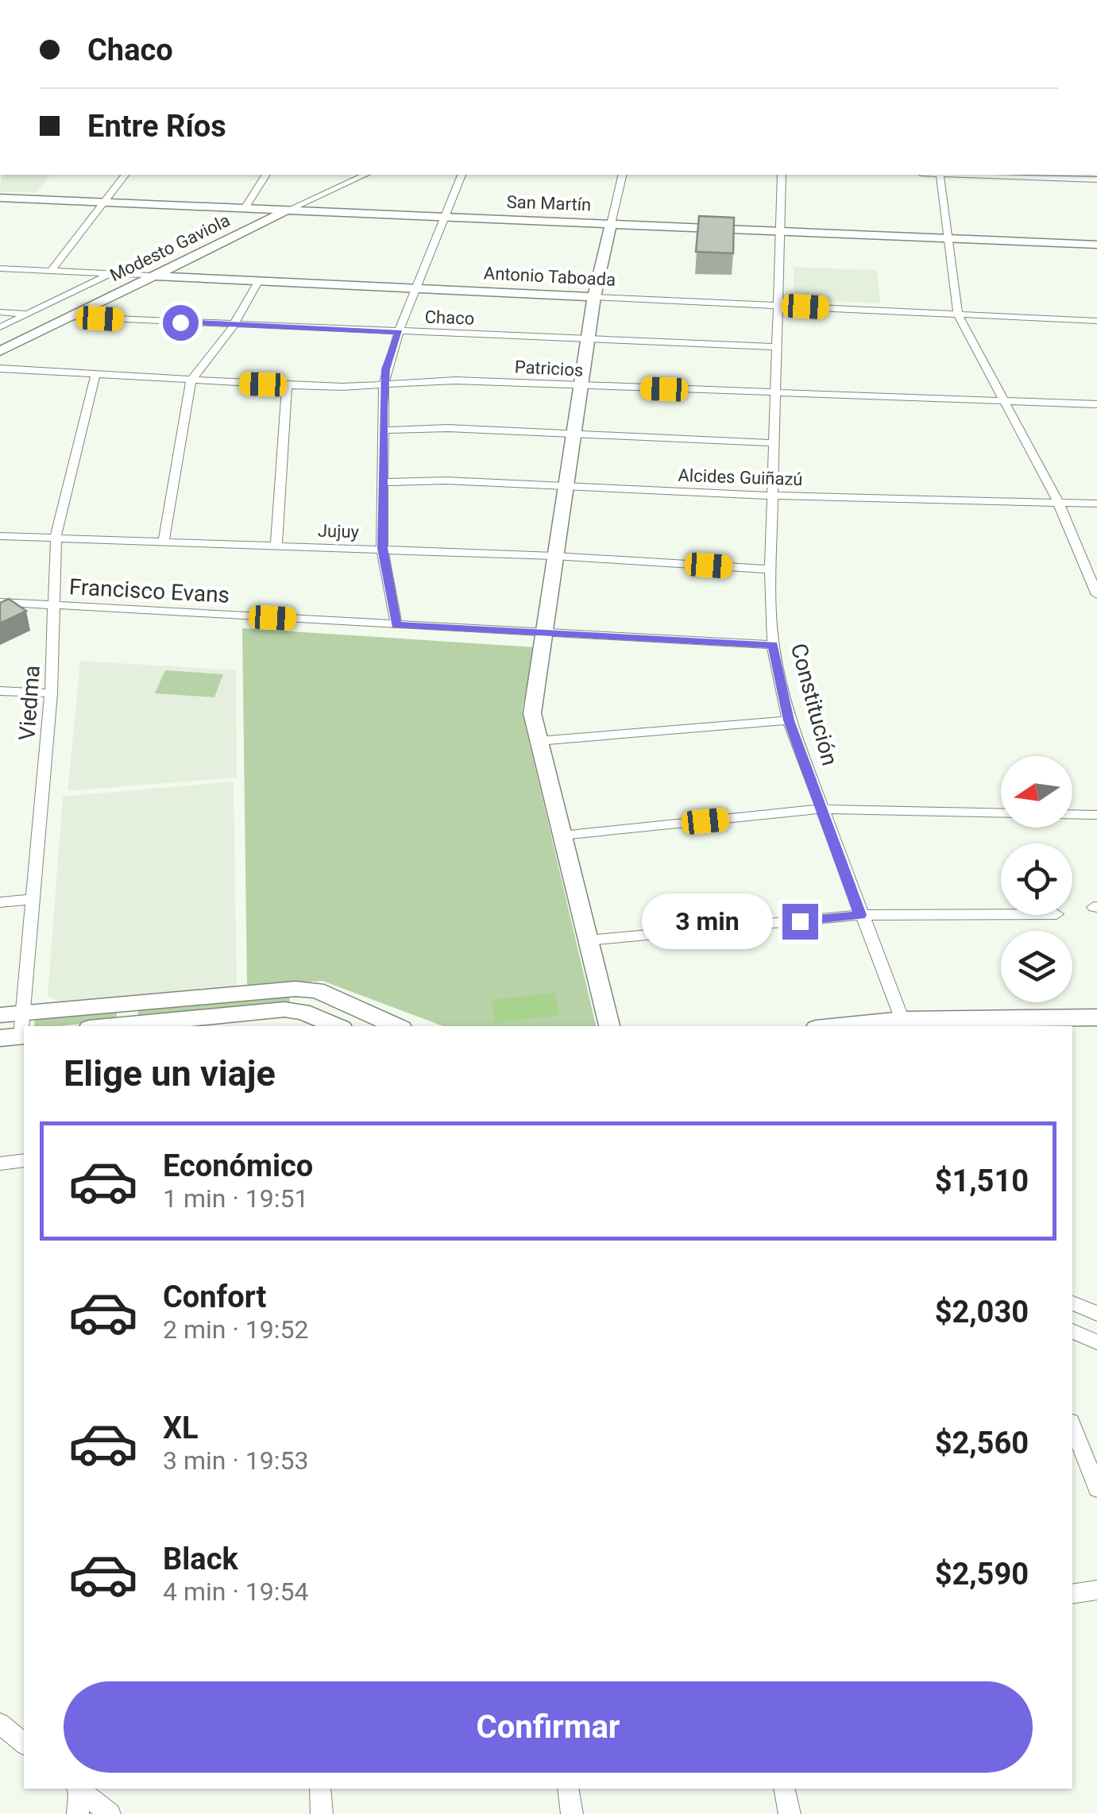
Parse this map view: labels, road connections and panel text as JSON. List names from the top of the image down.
{
  "streets": {
    "street": [
      "San Martín",
      "Modesto Gaviola",
      "Antonio Taboada",
      "Chaco",
      "Patricios",
      "Alcides Guiñazú",
      "Jujuy",
      "Francisco Evans",
      "Viedma",
      "Constitución"
    ]
  },
  "crossings": [
    ["San Martín", "Modesto Gaviola"],
    ["San Martín", "Constitución"],
    ["Modesto Gaviola", "Antonio Taboada"],
    ["Modesto Gaviola", "Chaco"],
    ["Modesto Gaviola", "Patricios"],
    ["Antonio Taboada", "Constitución"],
    ["Chaco", "Constitución"],
    ["Patricios", "Viedma"],
    ["Patricios", "Constitución"],
    ["Alcides Guiñazú", "Constitución"],
    ["Jujuy", "Viedma"],
    ["Jujuy", "Constitución"],
    ["Francisco Evans", "Viedma"],
    ["Francisco Evans", "Constitución"]
  ],
  "north": "left",
  "page": {
    "banner": ["Chaco", "Entre Ríos"],
    "bubble": "3 min",
    "heading": "Elige un viaje",
    "list": [
      {
        "name": "Económico",
        "note": "1 min · 19:51",
        "value": "$1,510"
      },
      {
        "name": "Confort",
        "note": "2 min · 19:52",
        "value": "$2,030"
      },
      {
        "name": "XL",
        "note": "3 min · 19:53",
        "value": "$2,560"
      },
      {
        "name": "Black",
        "note": "4 min · 19:54",
        "value": "$2,590"
      }
    ],
    "buttons": "Confirmar"
  }
}
